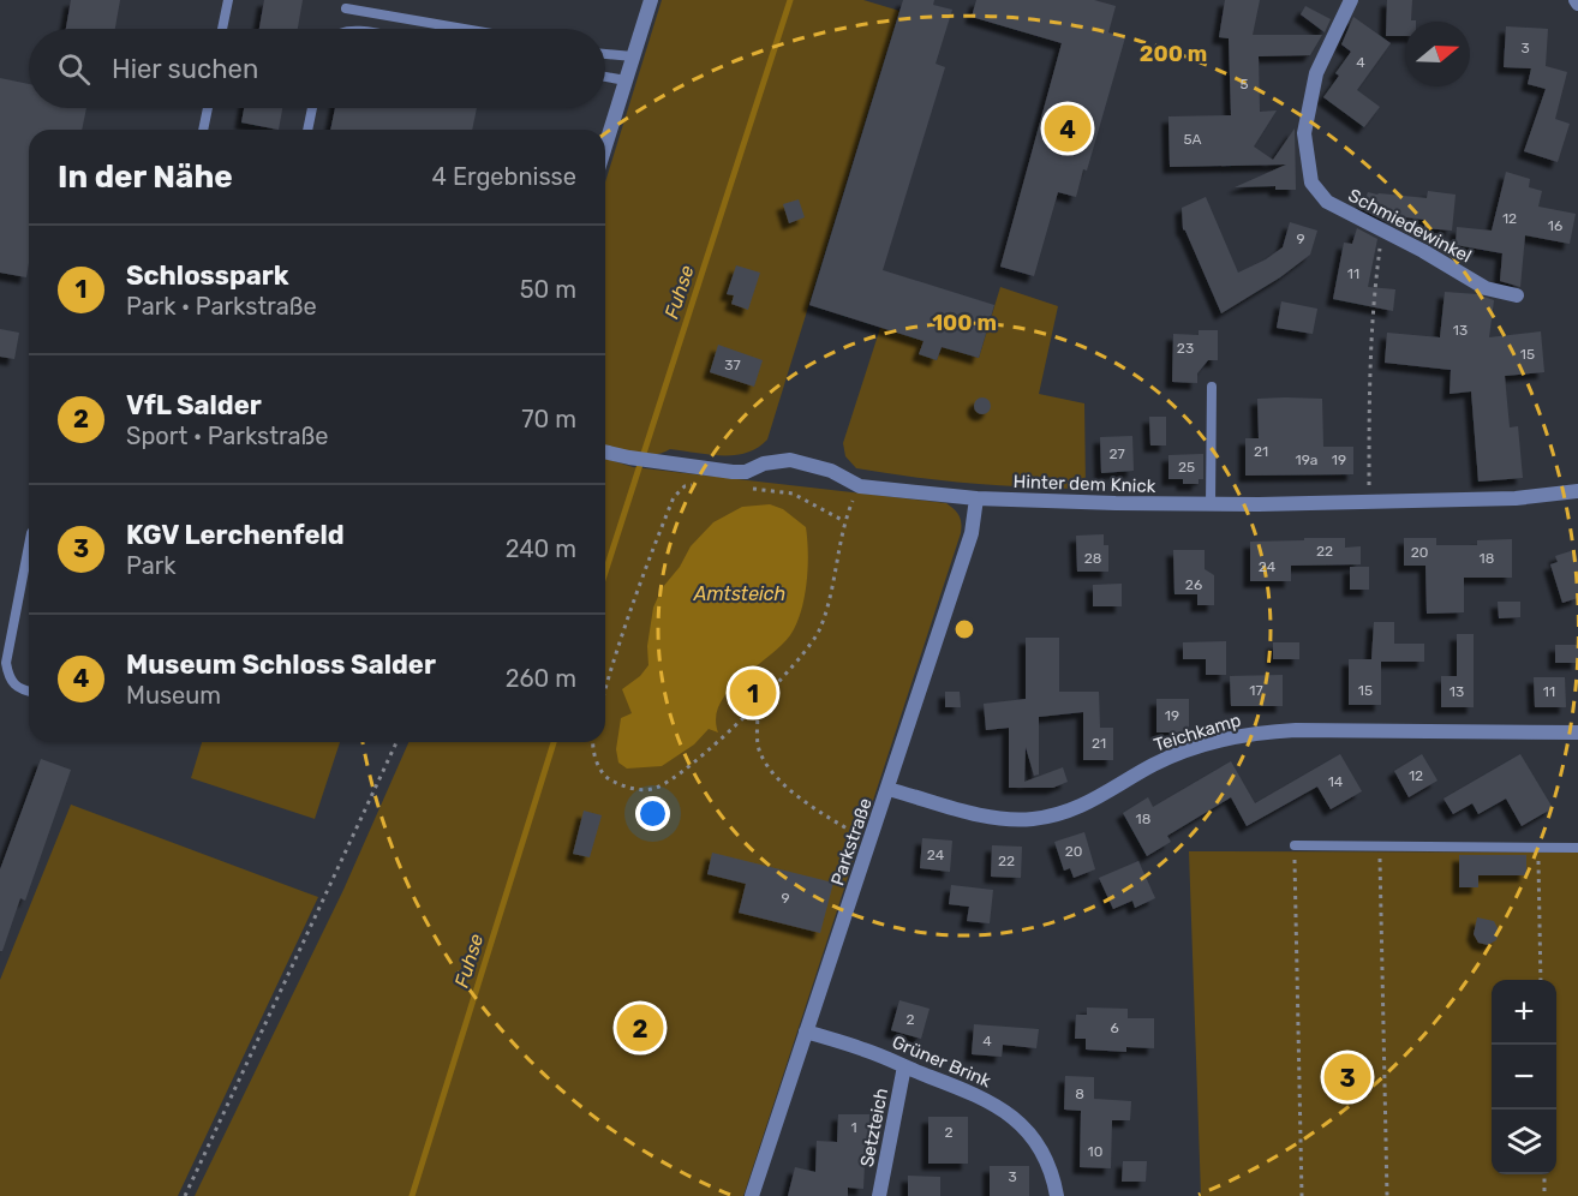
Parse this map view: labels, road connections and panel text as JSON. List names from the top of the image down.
{
  "streets": {
    "street": [
      "Schmiedewinkel",
      "Hinter dem Knick",
      "Teichkamp",
      "Parkstraße",
      "Grüner Brink",
      "Setzteich"
    ]
  },
  "crossings": [
    ["Hinter dem Knick", "Parkstraße"],
    ["Teichkamp", "Parkstraße"],
    ["Parkstraße", "Grüner Brink"],
    ["Grüner Brink", "Setzteich"]
  ],
  "water": ["Fuhse", "Amtsteich"],
  "house_numbers": [
    "3",
    "4",
    "5",
    "5A",
    "12",
    "16",
    "9",
    "11",
    "13",
    "23",
    "15",
    "37",
    "21",
    "27",
    "19a",
    "19",
    "25",
    "22",
    "20",
    "28",
    "18",
    "24",
    "26",
    "17",
    "15",
    "13",
    "11",
    "19",
    "21",
    "12",
    "14",
    "18",
    "20",
    "24",
    "22",
    "9",
    "2",
    "6",
    "4",
    "8",
    "1",
    "2",
    "10",
    "3"
  ],
  "north": "right",
  "page": {
    "search": "Hier suchen",
    "pins": [
      "4",
      "1",
      "2",
      "3"
    ],
    "heading": ["In der Nähe", "4 Ergebnisse"],
    "list": [
      {
        "mark": "1",
        "name": "Schlosspark",
        "note": "Park · Parkstraße",
        "value": "50 m"
      },
      {
        "mark": "2",
        "name": "VfL Salder",
        "note": "Sport · Parkstraße",
        "value": "70 m"
      },
      {
        "mark": "3",
        "name": "KGV Lerchenfeld",
        "note": "Park",
        "value": "240 m"
      },
      {
        "mark": "4",
        "name": "Museum Schloss Salder",
        "note": "Museum",
        "value": "260 m"
      }
    ],
    "map_buttons": ["+", "−"]
  },
  "rings": ["200 m", "100 m"]
}
